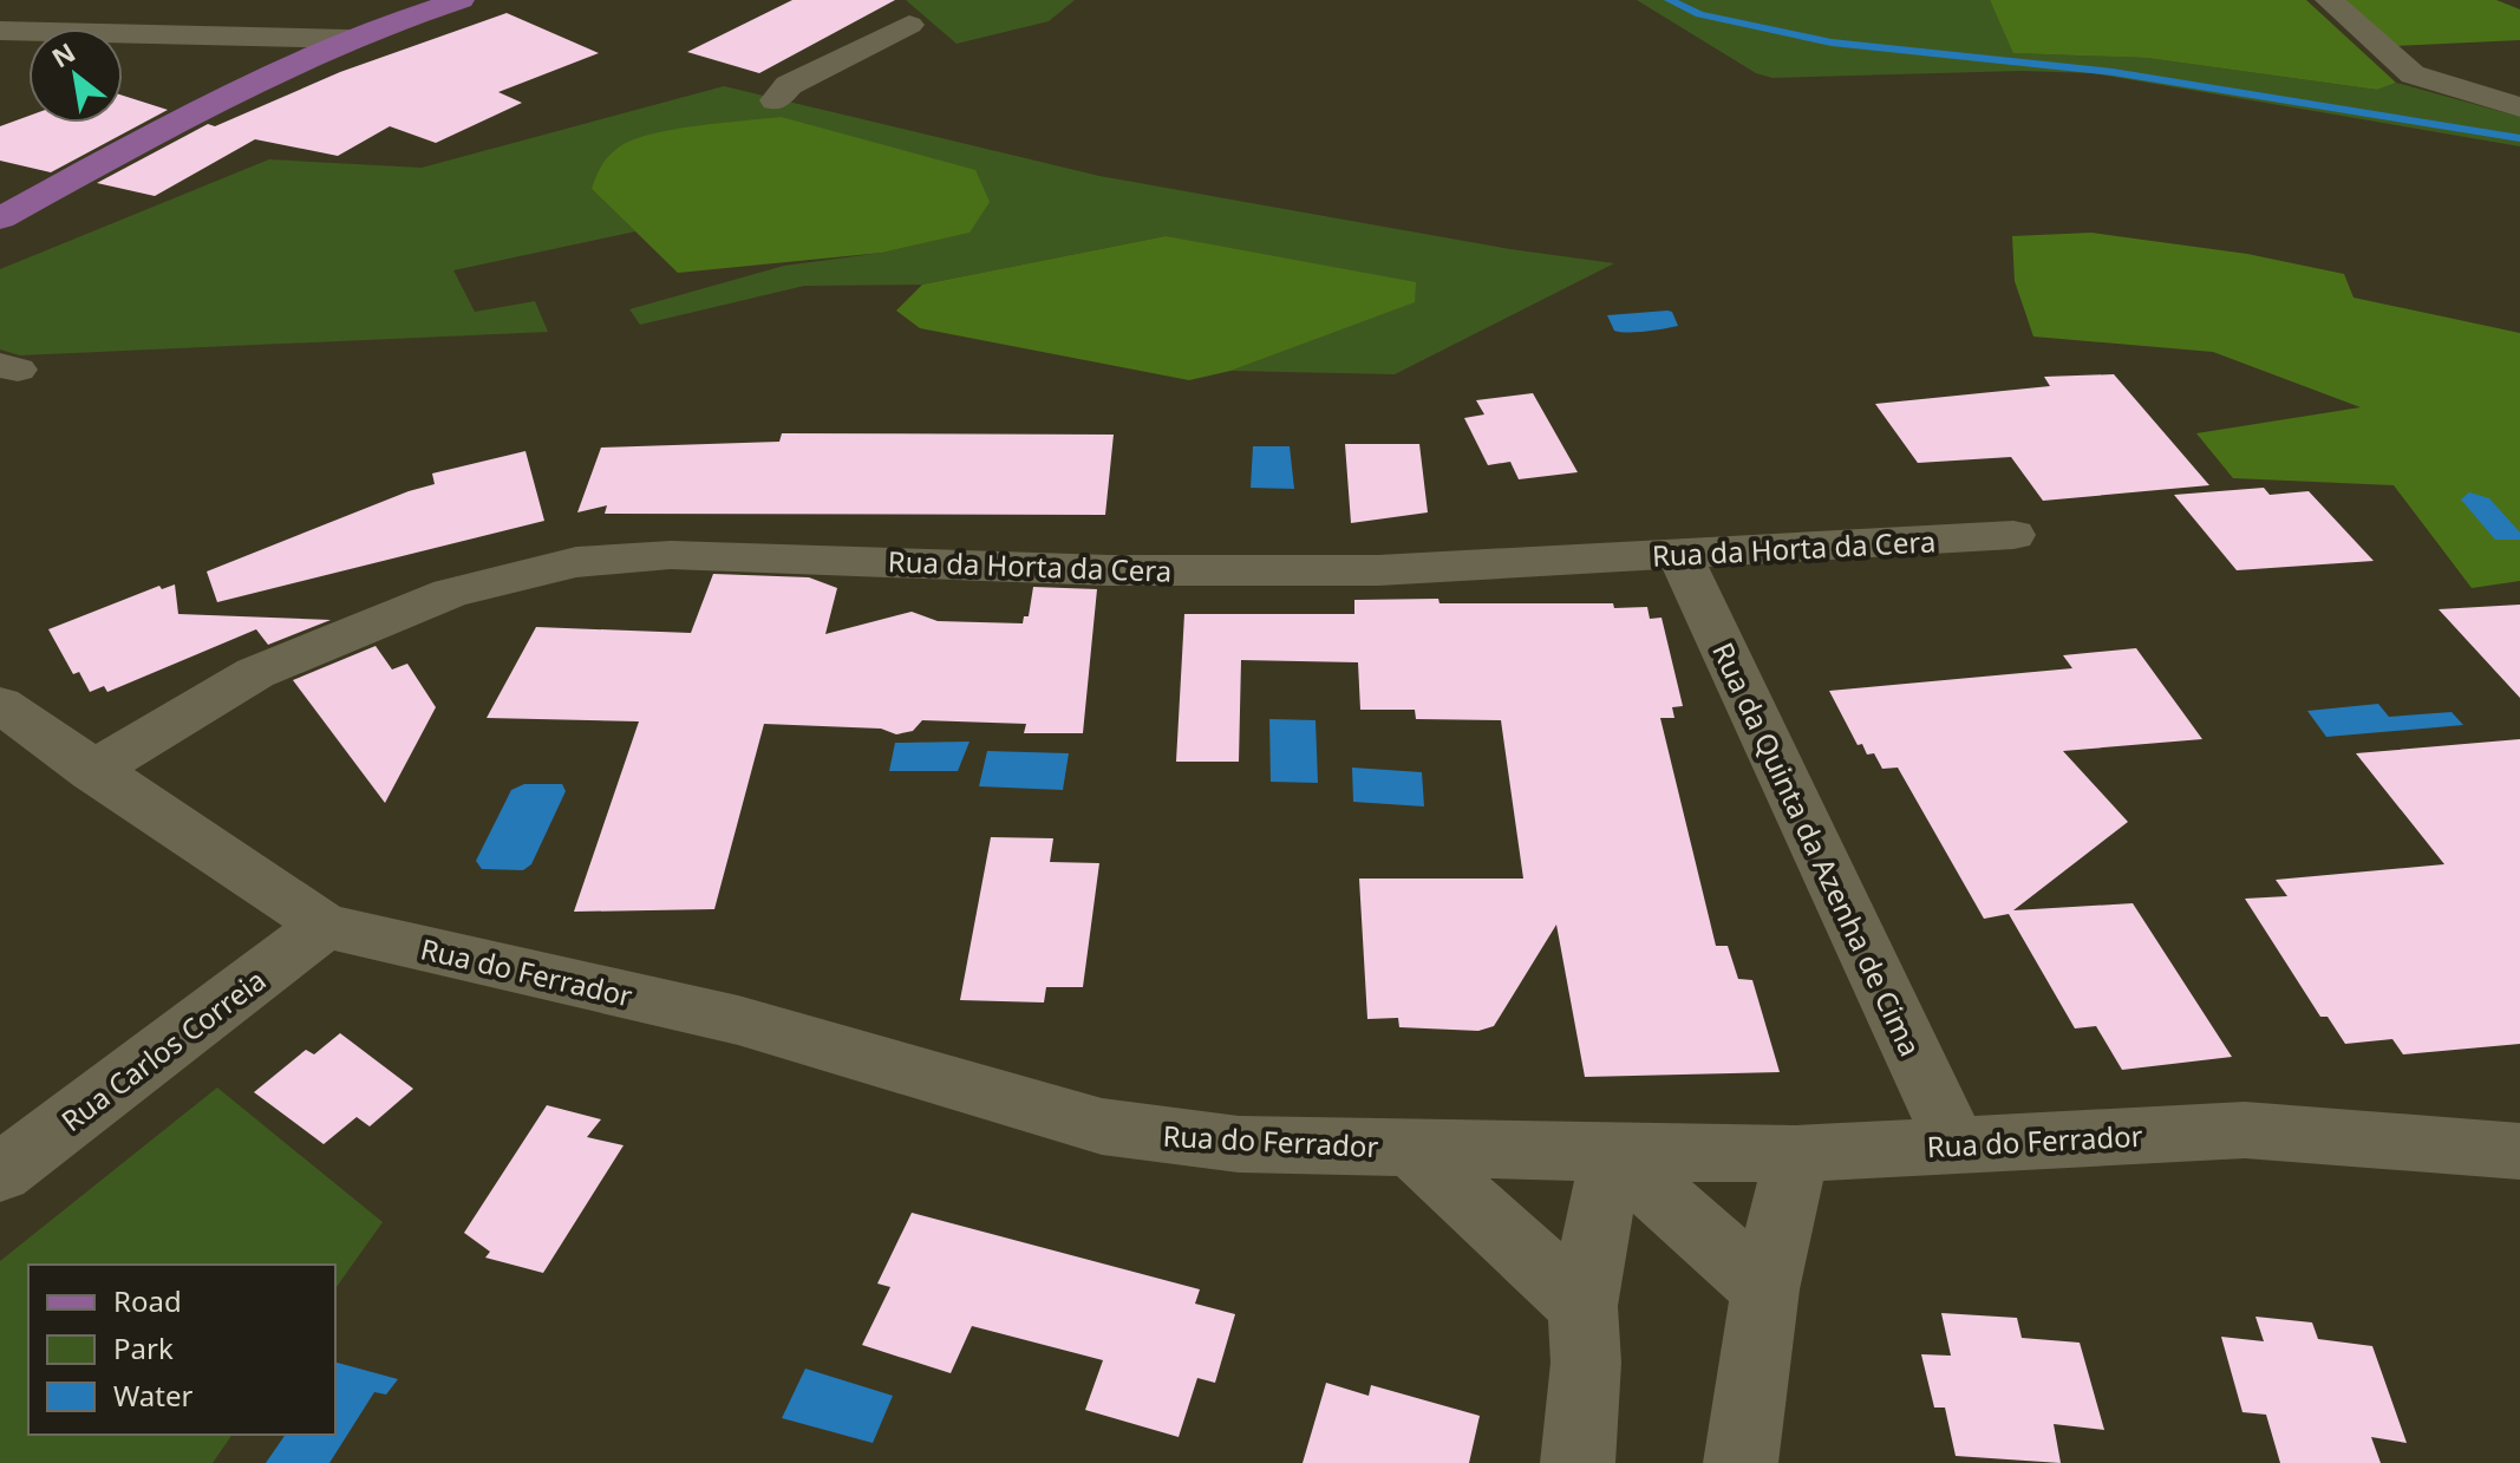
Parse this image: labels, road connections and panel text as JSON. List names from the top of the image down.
{
  "streets": {
    "street": [
      "Rua da Horta da Cera",
      "Rua da Quinta da Azenha de Cima",
      "Rua do Ferrador",
      "Rua Carlos Correia"
    ]
  },
  "crossings": [
    ["Rua da Horta da Cera", "Rua da Quinta da Azenha de Cima"],
    ["Rua da Horta da Cera", "Rua do Ferrador"],
    ["Rua da Quinta da Azenha de Cima", "Rua do Ferrador"],
    ["Rua do Ferrador", "Rua Carlos Correia"]
  ],
  "legend": ["Road", "Park", "Water"],
  "north": "top left"
}
